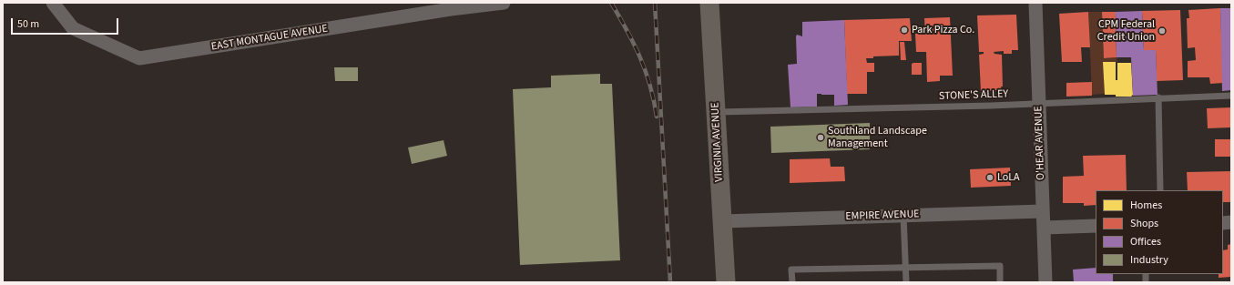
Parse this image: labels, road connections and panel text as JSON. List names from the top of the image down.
{
  "streets": {
    "main road": ["VIRGINIA AVENUE"],
    "street": ["EAST MONTAGUE AVENUE", "O'HEAR AVENUE", "EMPIRE AVENUE"],
    "lane": ["STONE'S ALLEY"]
  },
  "crossings": [
    ["STONE'S ALLEY", "VIRGINIA AVENUE"],
    ["STONE'S ALLEY", "O'HEAR AVENUE"],
    ["VIRGINIA AVENUE", "EMPIRE AVENUE"],
    ["O'HEAR AVENUE", "EMPIRE AVENUE"]
  ],
  "places": [
    "Park Pizza Co.",
    "CPM Federal Credit Union",
    "Southland Landscape Management",
    "LoLA"
  ],
  "legend": [
    "Homes",
    "Shops",
    "Offices",
    "Industry"
  ],
  "scale_bar": "50 m"
}
